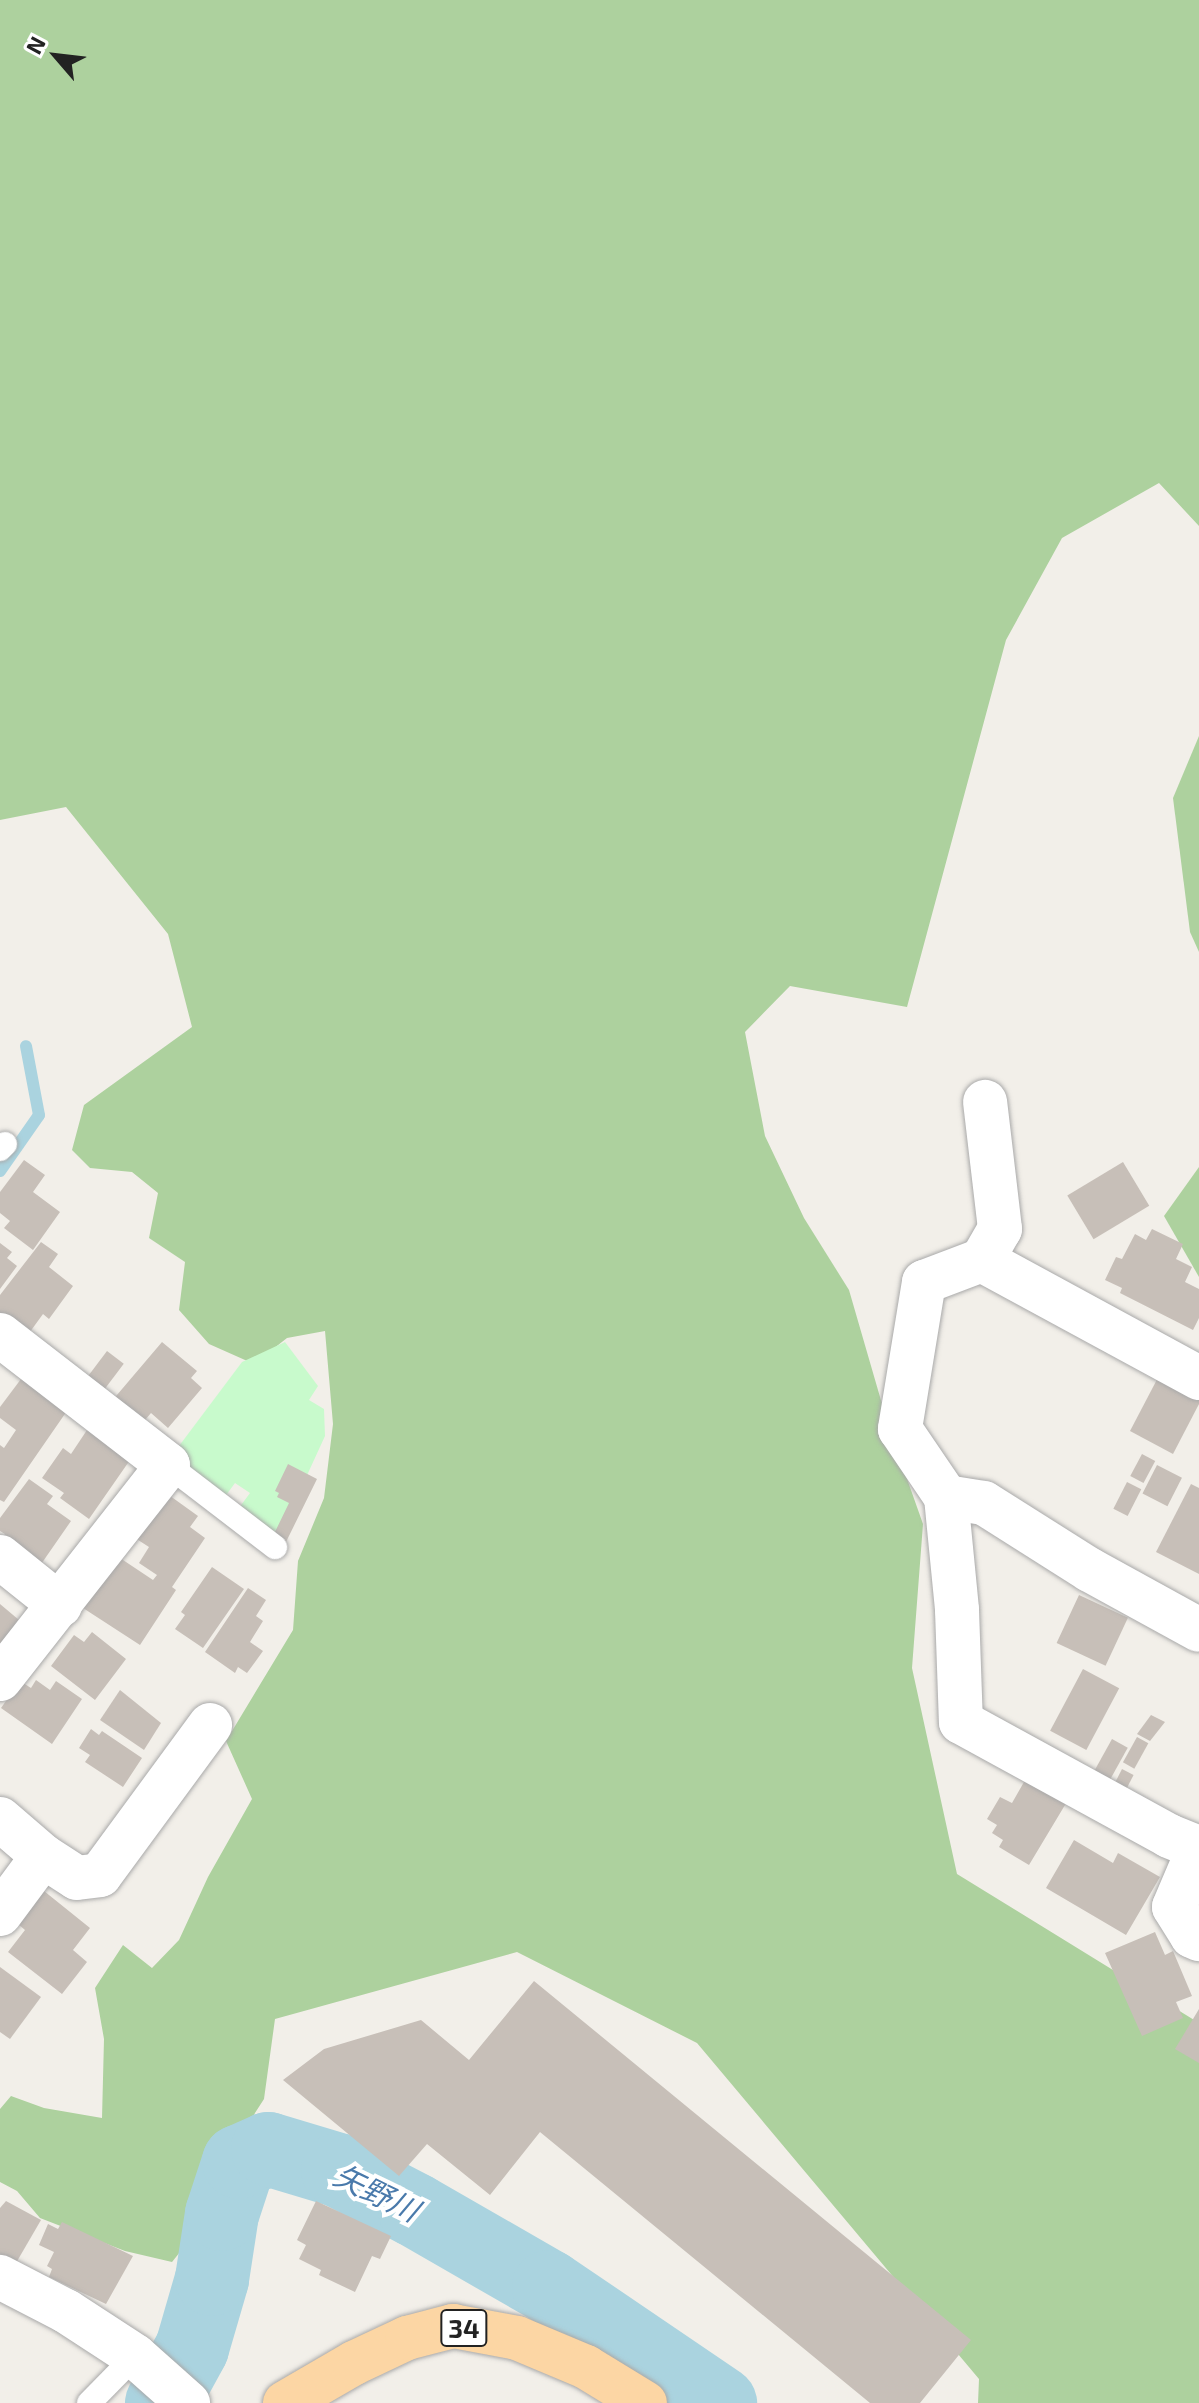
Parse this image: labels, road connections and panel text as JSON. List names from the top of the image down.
{
  "streets": {
    "main road": ["34"]
  },
  "water": ["矢野川"],
  "north": "top left"
}
